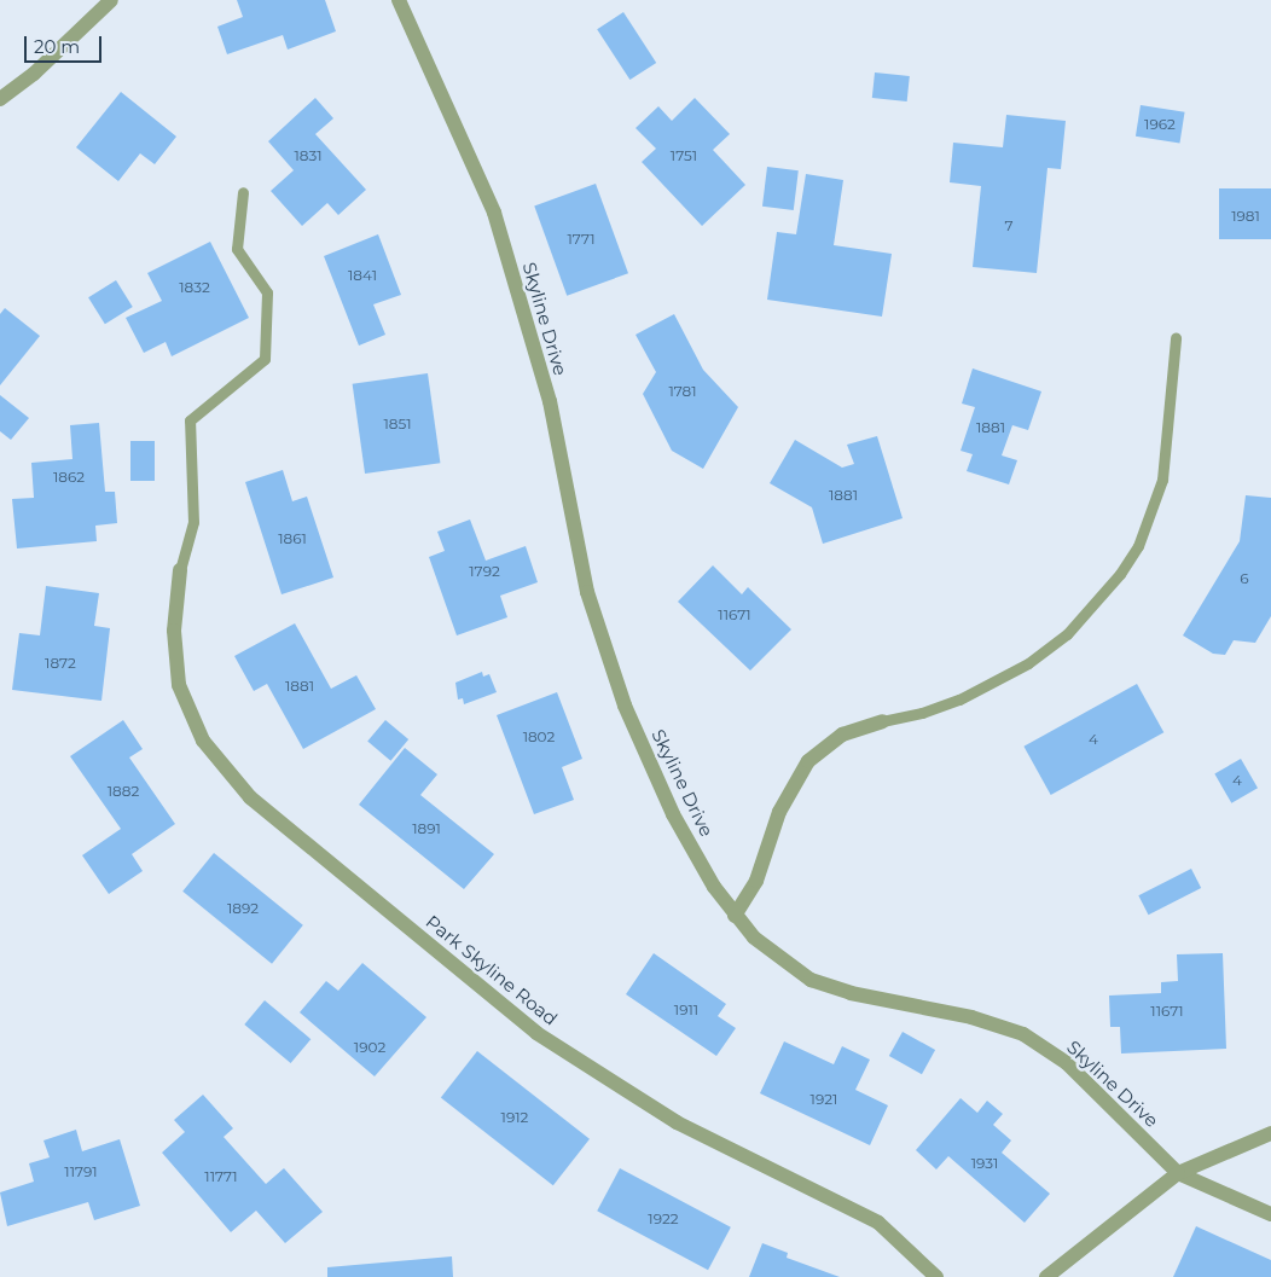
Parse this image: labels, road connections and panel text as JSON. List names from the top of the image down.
{
  "streets": {
    "street": ["Skyline Drive", "Park Skyline Road"]
  },
  "house_numbers": [
    "1962",
    "1831",
    "1751",
    "1981",
    "7",
    "1771",
    "1841",
    "1832",
    "1781",
    "1851",
    "1881",
    "1862",
    "1881",
    "1861",
    "1792",
    "6",
    "11671",
    "1872",
    "1881",
    "1802",
    "4",
    "4",
    "1882",
    "1891",
    "1892",
    "1911",
    "11671",
    "1902",
    "1921",
    "1912",
    "1931",
    "11791",
    "11771",
    "1922"
  ],
  "scale_bar": "20 m"
}
